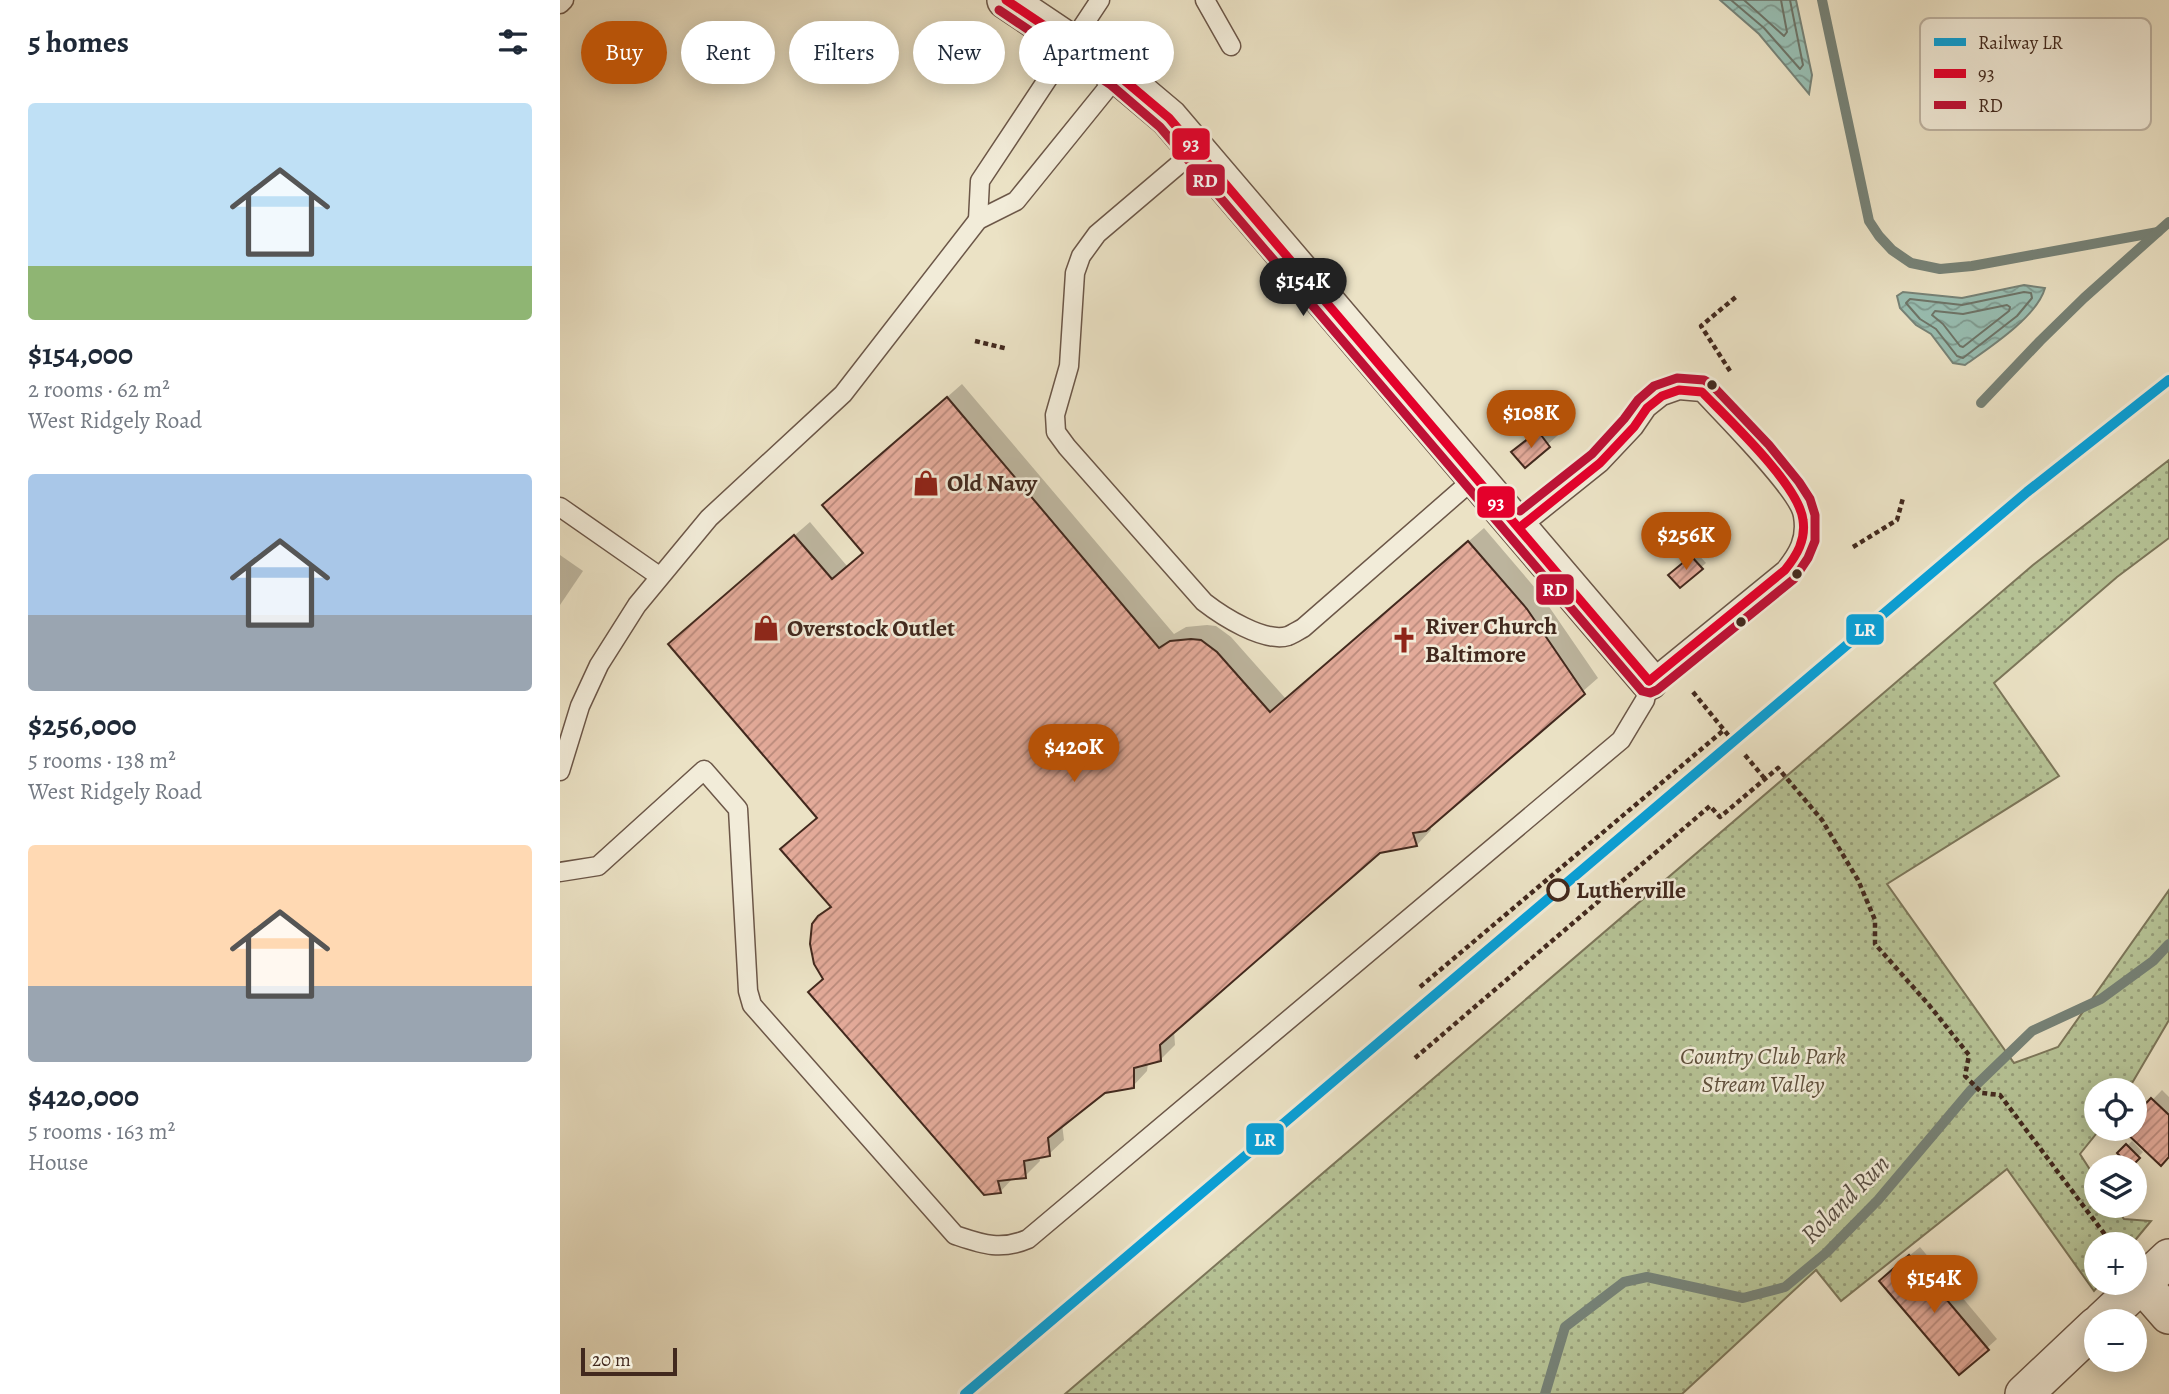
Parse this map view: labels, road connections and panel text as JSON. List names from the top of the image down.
{
  "water": ["Roland Run"],
  "parks": ["Country Club Park Stream Valley"],
  "places": {
    "shop": ["Old Navy", "Overstock Outlet"],
    "church": ["River Church Baltimore"],
    "other": ["Lutherville"]
  },
  "lines": ["transit line 93", "transit line RD", "rail line LR"],
  "legend": ["Railway LR", "93", "RD"],
  "scale_bar": "20 m",
  "page": {
    "heading": "5 homes",
    "chip": [
      "Buy",
      "Rent",
      "Filters",
      "New",
      "Apartment"
    ],
    "list": [
      {
        "name": "$154,000",
        "note": "2 rooms · 62 m² · West Ridgely Road"
      },
      {
        "name": "$256,000",
        "note": "5 rooms · 138 m² · West Ridgely Road"
      },
      {
        "name": "$420,000",
        "note": "5 rooms · 163 m² · House"
      }
    ],
    "price": [
      "$154K",
      "$108K",
      "$256K",
      "$420K",
      "$154K"
    ],
    "map_buttons": ["+", "−"],
    "scale": "20 m"
  }
}
